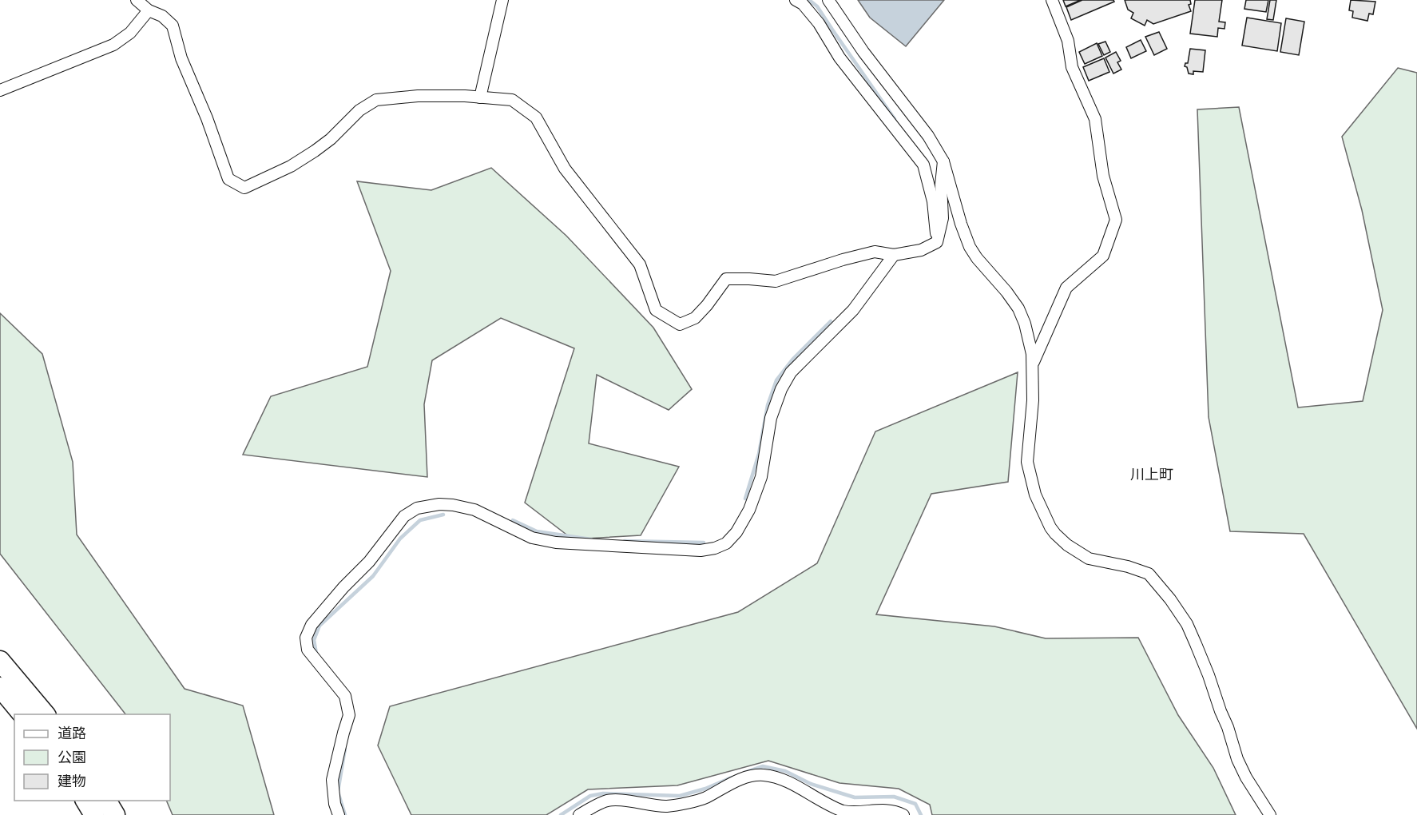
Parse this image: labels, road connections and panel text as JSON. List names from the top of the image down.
{
  "districts": ["川上町"],
  "legend": ["道路", "公園", "建物"]
}
